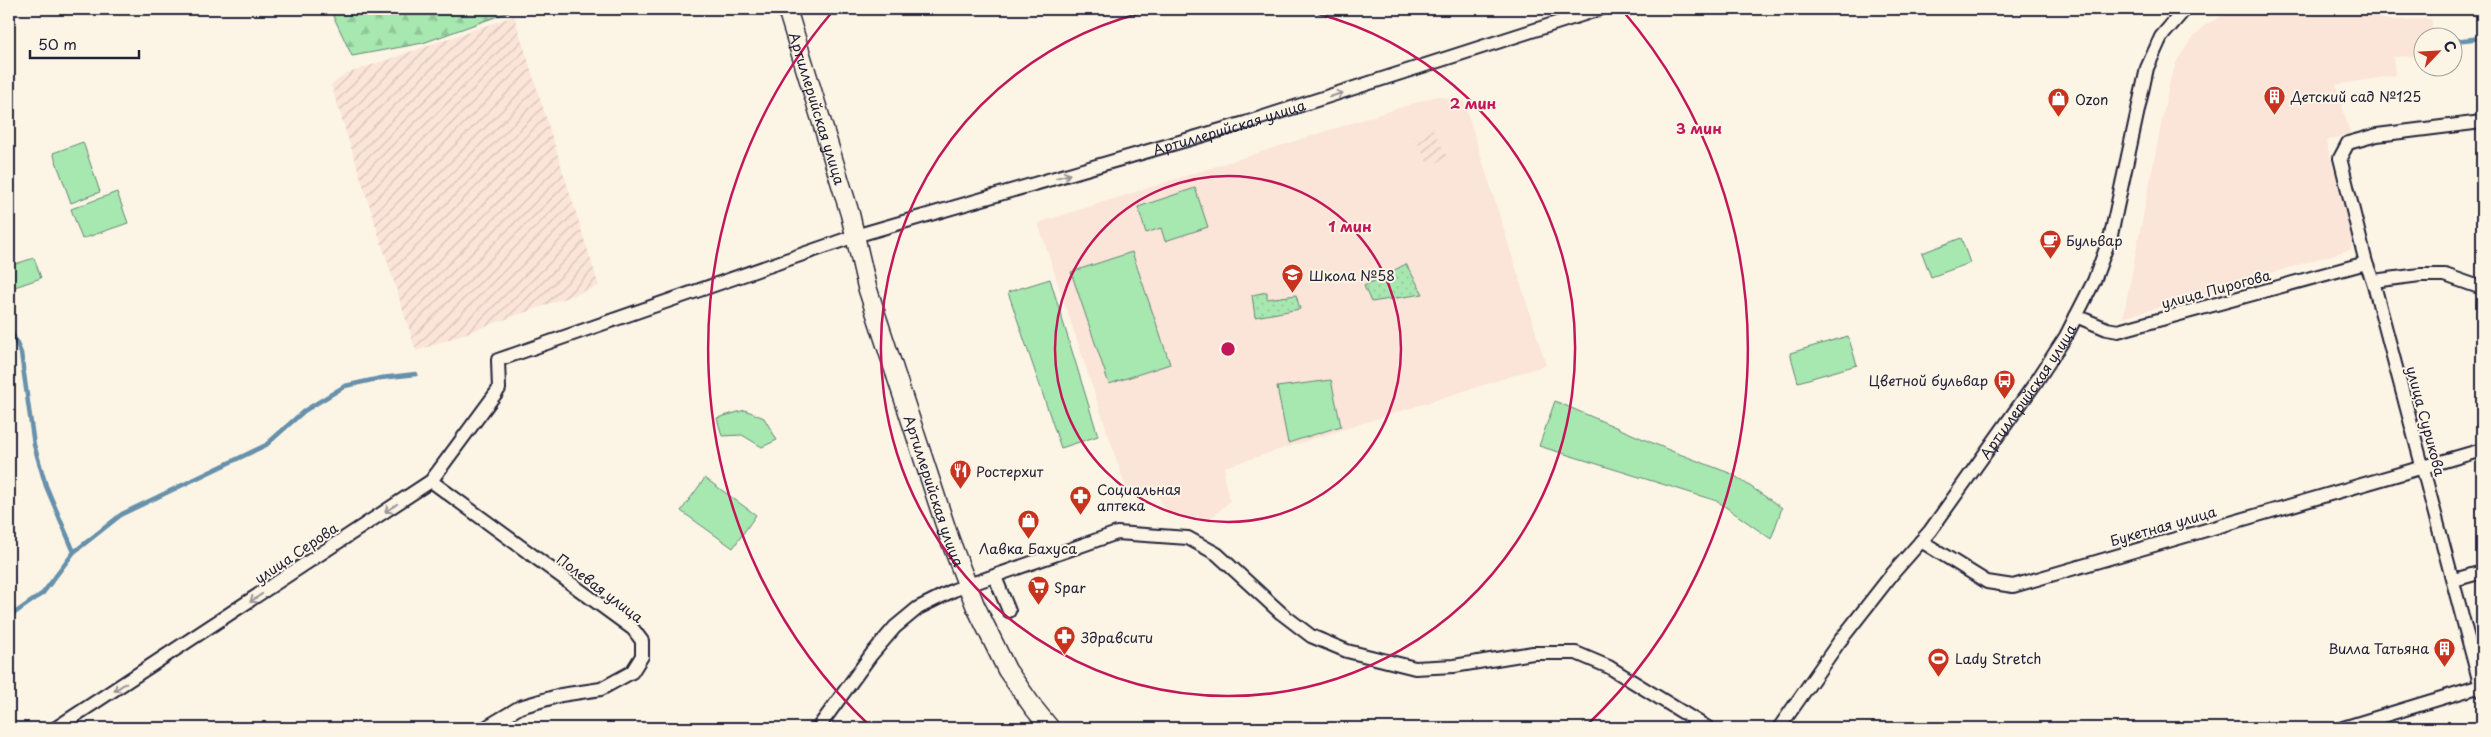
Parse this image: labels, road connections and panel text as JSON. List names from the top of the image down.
{
  "streets": {
    "main road": ["Артиллерийская улица"],
    "street": [
      "улица Пирогова",
      "улица Сурикова",
      "Букетная улица",
      "улица Серова",
      "Полевая улица"
    ]
  },
  "crossings": [
    ["Артиллерийская улица", "улица Пирогова"],
    ["Артиллерийская улица", "Букетная улица"],
    ["Артиллерийская улица", "улица Серова"],
    ["улица Пирогова", "улица Сурикова"],
    ["улица Сурикова", "Букетная улица"],
    ["улица Серова", "Полевая улица"]
  ],
  "one_way": ["улица Серова"],
  "places": {
    "building": ["Детский сад №125", "Вилла Татьяна"],
    "shop": ["Ozon", "Лавка Бахуса"],
    "cafe": ["Бульвар"],
    "school or university": ["Школа №58"],
    "bus stop": ["Цветной бульвар"],
    "restaurant": ["Ростерхит"],
    "pharmacy": ["Социальная аптека", "Здравсити"],
    "supermarket": ["Spar"],
    "sports": ["Lady Stretch"]
  },
  "scale_bar": "50 m",
  "north": "top right",
  "rings": ["2 мин", "3 мин", "1 мин"]
}
